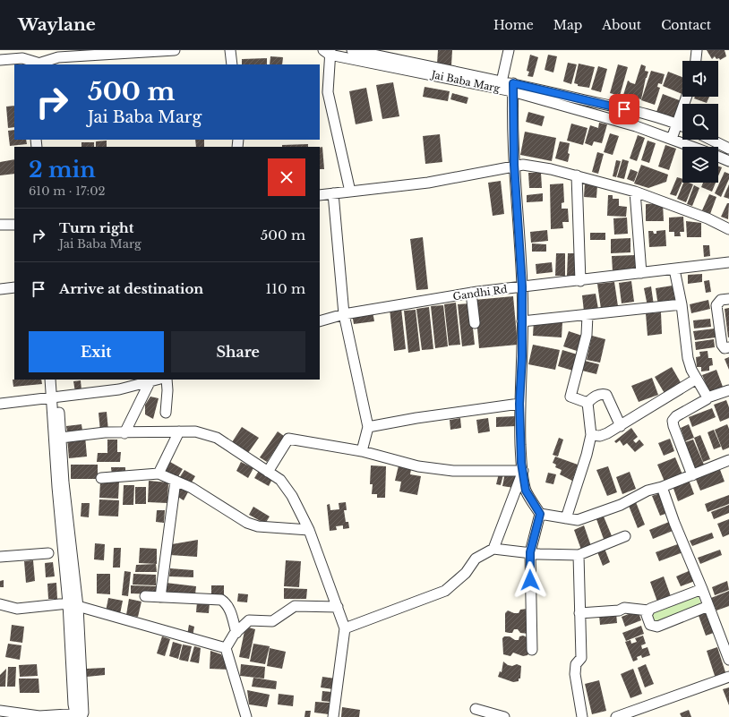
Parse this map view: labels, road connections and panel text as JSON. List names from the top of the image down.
{
  "streets": {
    "street": ["Jai Baba Marg", "Gandhi Rd"]
  },
  "page": {
    "header": "Waylane",
    "nav": [
      "Home",
      "Map",
      "About",
      "Contact"
    ],
    "turn": ["500 m", "Jai Baba Marg"],
    "heading": ["2 min", "610 m · 17:02"],
    "list": [
      {
        "name": "Turn right",
        "note": "Jai Baba Marg",
        "value": "500 m"
      },
      {
        "name": "Arrive at destination",
        "value": "110 m"
      }
    ],
    "buttons": ["Exit", "Share"]
  }
}
